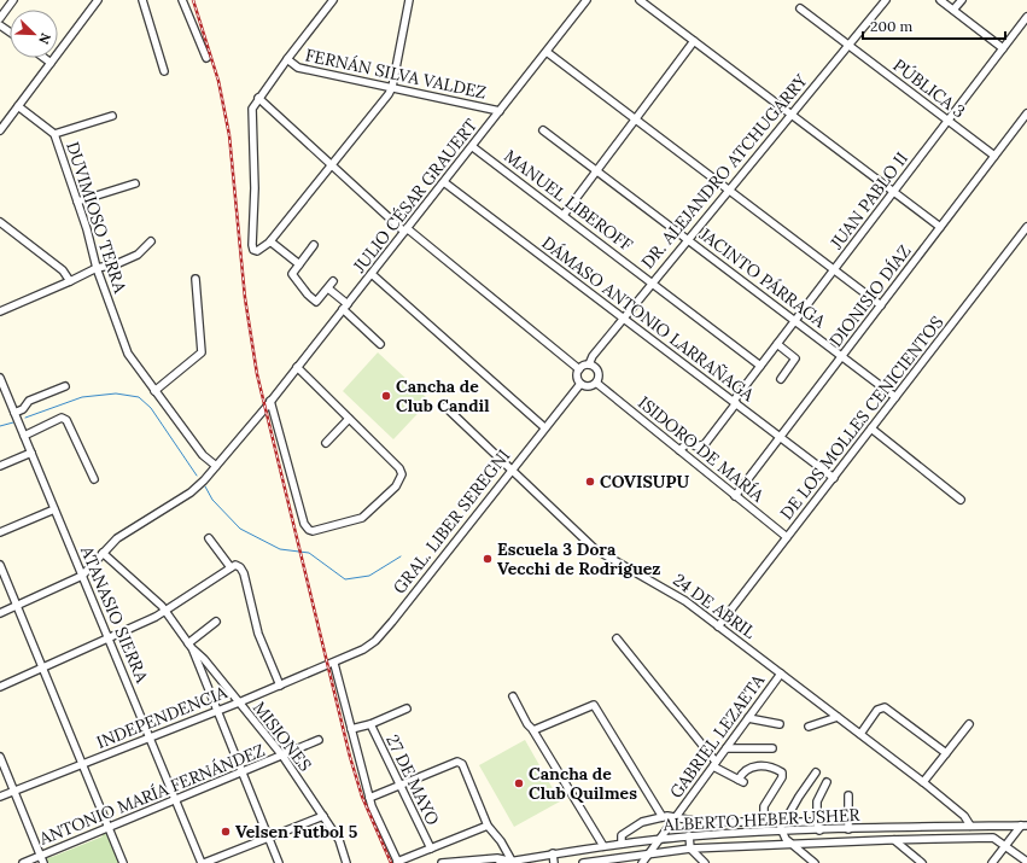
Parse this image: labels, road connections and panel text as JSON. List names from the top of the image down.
{
  "streets": {
    "street": [
      "FERNÁN SILVA VALDEZ",
      "PÚBLICA 3",
      "DR. ALEJANDRO ATCHUGARRY",
      "JULIO CÉSAR GRAUERT",
      "MANUEL LIBEROFF",
      "JUAN PABLO II",
      "DUVIMIOSO TERRA",
      "JACINTO PÁRRAGA",
      "DIONISIO DÍAZ",
      "DÁMASO ANTONIO LARRAÑAGA",
      "DE LOS MOLLES CENICIENTOS",
      "ISIDORO DE MARÍA",
      "GRAL. LIBER SEREGNI",
      "24 DE ABRIL",
      "ATANASIO SIERRA",
      "INDEPENDENCIA",
      "MISIONES",
      "GABRIEL LEZAETA",
      "27 DE MAYO",
      "ANTONIO MARÍA FERNÁNDEZ",
      "ALBERTO HEBER USHER"
    ]
  },
  "crossings": [
    ["FERNÁN SILVA VALDEZ", "JULIO CÉSAR GRAUERT"],
    ["PÚBLICA 3", "DR. ALEJANDRO ATCHUGARRY"],
    ["PÚBLICA 3", "JUAN PABLO II"],
    ["PÚBLICA 3", "DIONISIO DÍAZ"],
    ["DR. ALEJANDRO ATCHUGARRY", "MANUEL LIBEROFF"],
    ["DR. ALEJANDRO ATCHUGARRY", "JACINTO PÁRRAGA"],
    ["DR. ALEJANDRO ATCHUGARRY", "DÁMASO ANTONIO LARRAÑAGA"],
    ["DR. ALEJANDRO ATCHUGARRY", "ISIDORO DE MARÍA"],
    ["DR. ALEJANDRO ATCHUGARRY", "GRAL. LIBER SEREGNI"],
    ["JULIO CÉSAR GRAUERT", "MANUEL LIBEROFF"],
    ["JULIO CÉSAR GRAUERT", "DUVIMIOSO TERRA"],
    ["JULIO CÉSAR GRAUERT", "DÁMASO ANTONIO LARRAÑAGA"],
    ["JULIO CÉSAR GRAUERT", "ATANASIO SIERRA"],
    ["JULIO CÉSAR GRAUERT", "MISIONES"],
    ["MANUEL LIBEROFF", "JUAN PABLO II"],
    ["JUAN PABLO II", "JACINTO PÁRRAGA"],
    ["JUAN PABLO II", "DÁMASO ANTONIO LARRAÑAGA"],
    ["JUAN PABLO II", "ISIDORO DE MARÍA"],
    ["JACINTO PÁRRAGA", "DIONISIO DÍAZ"],
    ["JACINTO PÁRRAGA", "DE LOS MOLLES CENICIENTOS"],
    ["DIONISIO DÍAZ", "DÁMASO ANTONIO LARRAÑAGA"],
    ["DIONISIO DÍAZ", "ISIDORO DE MARÍA"],
    ["DÁMASO ANTONIO LARRAÑAGA", "DE LOS MOLLES CENICIENTOS"],
    ["DE LOS MOLLES CENICIENTOS", "ISIDORO DE MARÍA"],
    ["DE LOS MOLLES CENICIENTOS", "24 DE ABRIL"],
    ["ISIDORO DE MARÍA", "GRAL. LIBER SEREGNI"],
    ["GRAL. LIBER SEREGNI", "24 DE ABRIL"],
    ["GRAL. LIBER SEREGNI", "INDEPENDENCIA"],
    ["24 DE ABRIL", "GABRIEL LEZAETA"],
    ["24 DE ABRIL", "ALBERTO HEBER USHER"],
    ["ATANASIO SIERRA", "INDEPENDENCIA"],
    ["ATANASIO SIERRA", "ANTONIO MARÍA FERNÁNDEZ"],
    ["INDEPENDENCIA", "MISIONES"],
    ["MISIONES", "ANTONIO MARÍA FERNÁNDEZ"],
    ["GABRIEL LEZAETA", "ALBERTO HEBER USHER"]
  ],
  "places": [
    "Cancha de Club Candil",
    "COVISUPU",
    "Escuela 3 Dora Vecchi de Rodríguez",
    "Cancha de Club Quilmes",
    "Velsen Futbol 5"
  ],
  "scale_bar": "200 m",
  "north": "bottom right"
}
